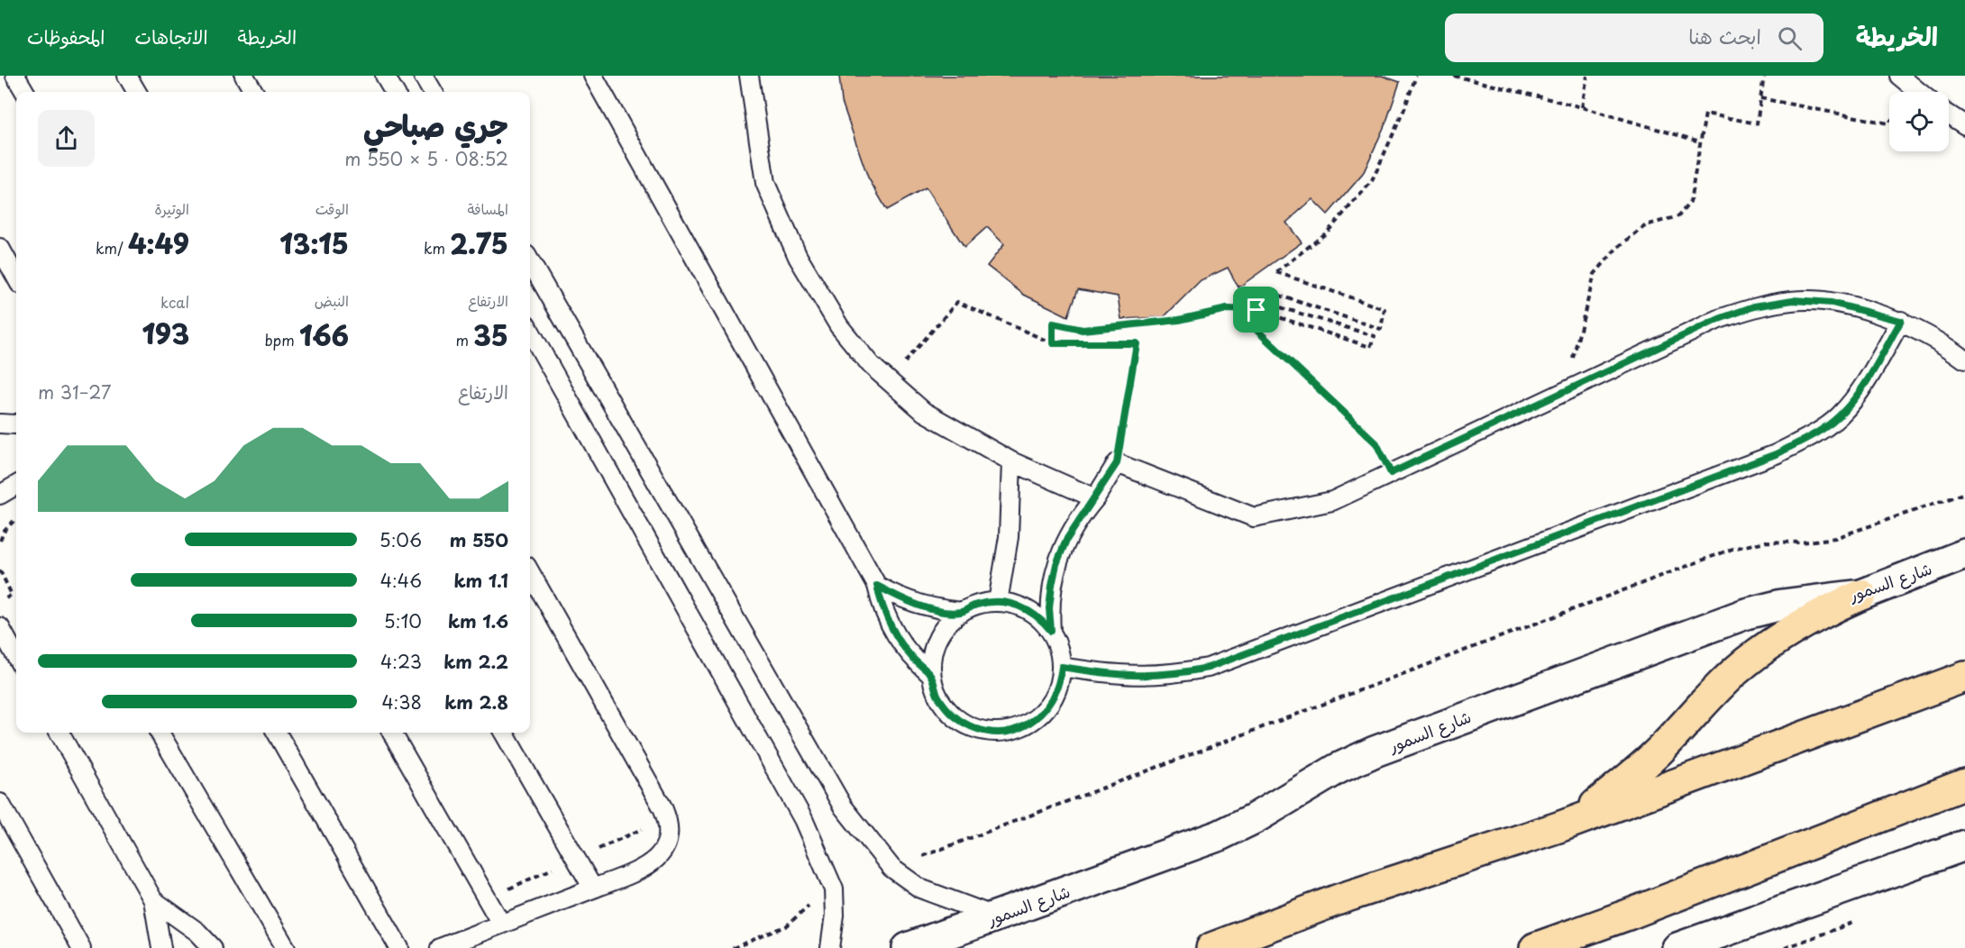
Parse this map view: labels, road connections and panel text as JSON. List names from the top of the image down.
{
  "streets": {
    "street": ["شارع السمور"]
  },
  "page": {
    "header": "الخريطة",
    "search": "ابحث هنا",
    "nav": ["الخريطة", "الاتجاهات", "المحفوظات"],
    "heading": ["جري صباحي", "08:52 · 5 × 550 m"],
    "stats": [
      ["المسافة", "2.75 km"],
      ["الوقت", "13:15"],
      ["الوتيرة", "4:49 /km"],
      ["الارتفاع", "35 m"],
      ["النبض", "166 bpm"],
      ["kcal", "193"]
    ],
    "chart": ["الارتفاع", "27–31 m"],
    "list": [
      {
        "name": "550 m",
        "note": "5:06"
      },
      {
        "name": "1.1 km",
        "note": "4:46"
      },
      {
        "name": "1.6 km",
        "note": "5:10"
      },
      {
        "name": "2.2 km",
        "note": "4:23"
      },
      {
        "name": "2.8 km",
        "note": "4:38"
      }
    ]
  }
}
